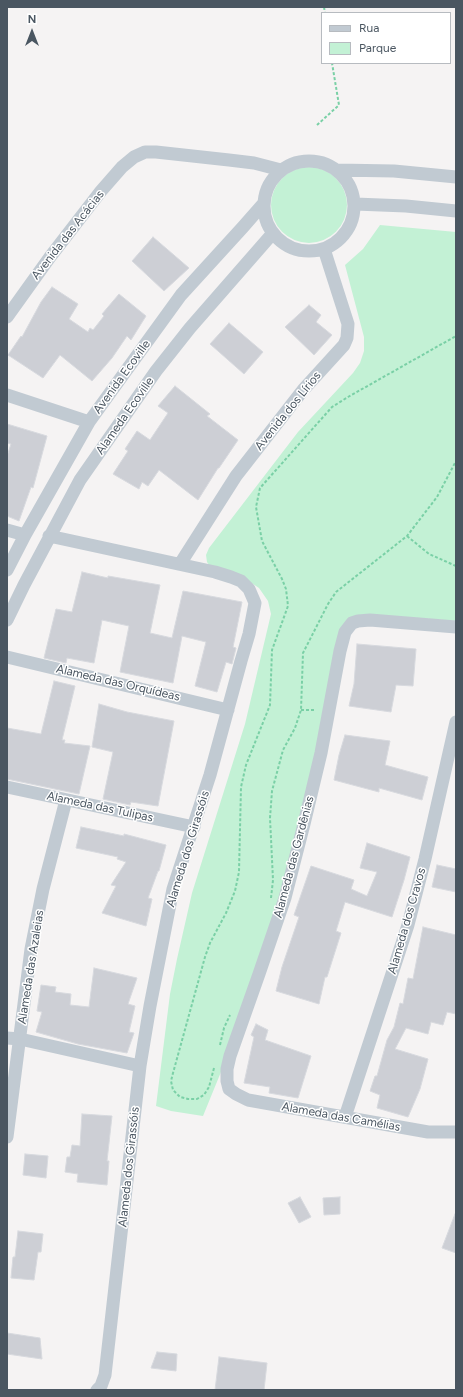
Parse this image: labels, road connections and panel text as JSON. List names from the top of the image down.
{
  "streets": {
    "street": [
      "Avenida das Acácias",
      "Avenida Ecoville",
      "Avenida dos Lírios",
      "Alameda Ecoville",
      "Alameda das Orquídeas",
      "Alameda das Tulipas",
      "Alameda dos Girassóis",
      "Alameda das Gardênias",
      "Alameda dos Cravos",
      "Alameda das Azaleias",
      "Alameda das Camélias"
    ]
  },
  "crossings": [
    ["Avenida das Acácias", "Avenida Ecoville"],
    ["Avenida das Acácias", "Avenida dos Lírios"],
    ["Avenida das Acácias", "Alameda Ecoville"],
    ["Avenida Ecoville", "Avenida dos Lírios"],
    ["Avenida Ecoville", "Alameda Ecoville"],
    ["Avenida dos Lírios", "Alameda Ecoville"],
    ["Avenida dos Lírios", "Alameda dos Girassóis"],
    ["Alameda Ecoville", "Alameda dos Girassóis"],
    ["Alameda das Orquídeas", "Alameda dos Girassóis"],
    ["Alameda das Tulipas", "Alameda dos Girassóis"],
    ["Alameda das Tulipas", "Alameda das Azaleias"],
    ["Alameda das Gardênias", "Alameda das Camélias"],
    ["Alameda dos Cravos", "Alameda das Camélias"]
  ],
  "legend": ["Rua", "Parque"],
  "north": "top"
}
